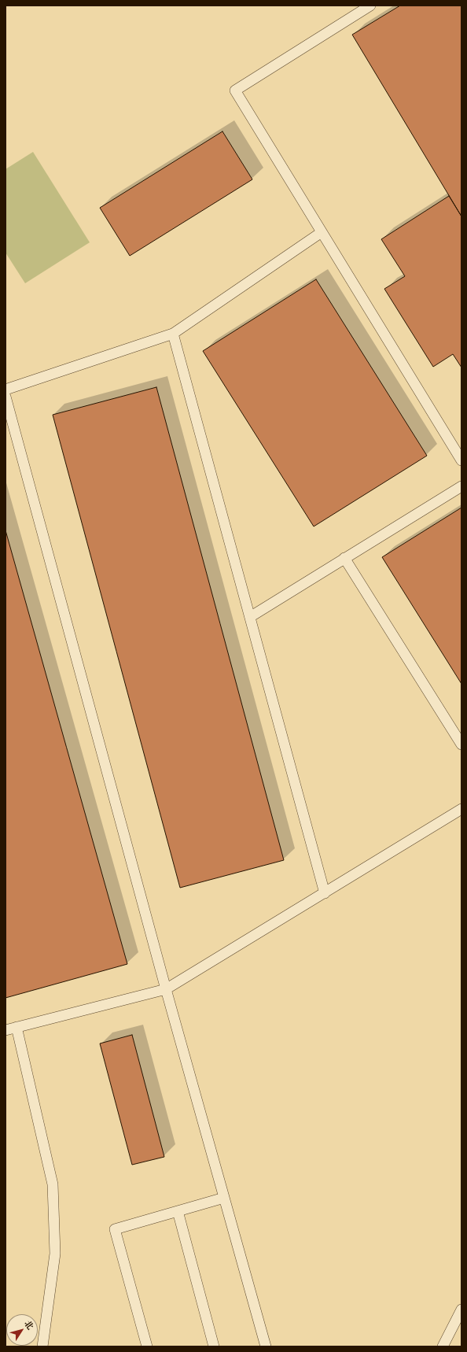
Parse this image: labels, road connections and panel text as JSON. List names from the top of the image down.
{
  "north": "top right"
}
